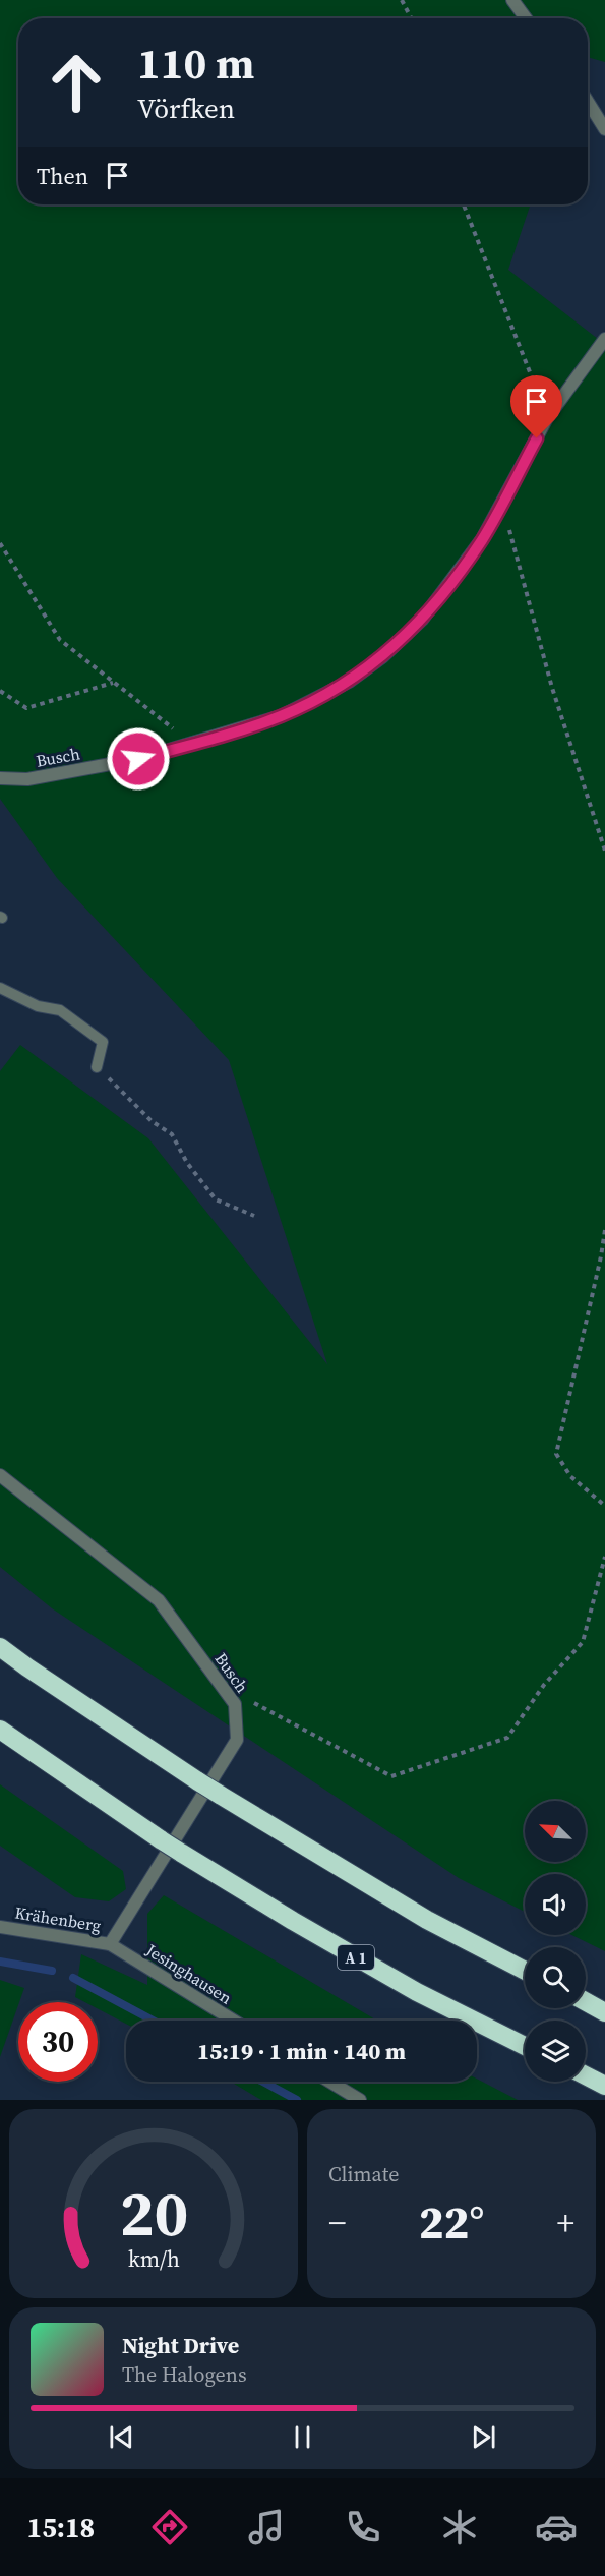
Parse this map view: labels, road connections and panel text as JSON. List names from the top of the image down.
{
  "streets": {
    "highway": ["A 1"],
    "street": ["Busch", "Krähenberg", "Jesinghausen"]
  },
  "crossings": [
    ["Busch", "Krähenberg"],
    ["Busch", "Jesinghausen"],
    ["Krähenberg", "Jesinghausen"]
  ],
  "north": "top left",
  "page": {
    "turn": ["110 m", "Vörfken"],
    "then": "Then",
    "limit": "30",
    "trip": "15:19 · 1 min · 140 m",
    "tile": "Climate",
    "heat": ["−", "22°", "+"],
    "song": ["Night Drive", "The Halogens"],
    "tabs": "15:18",
    "gauge": ["20", "km/h"]
  }
}
